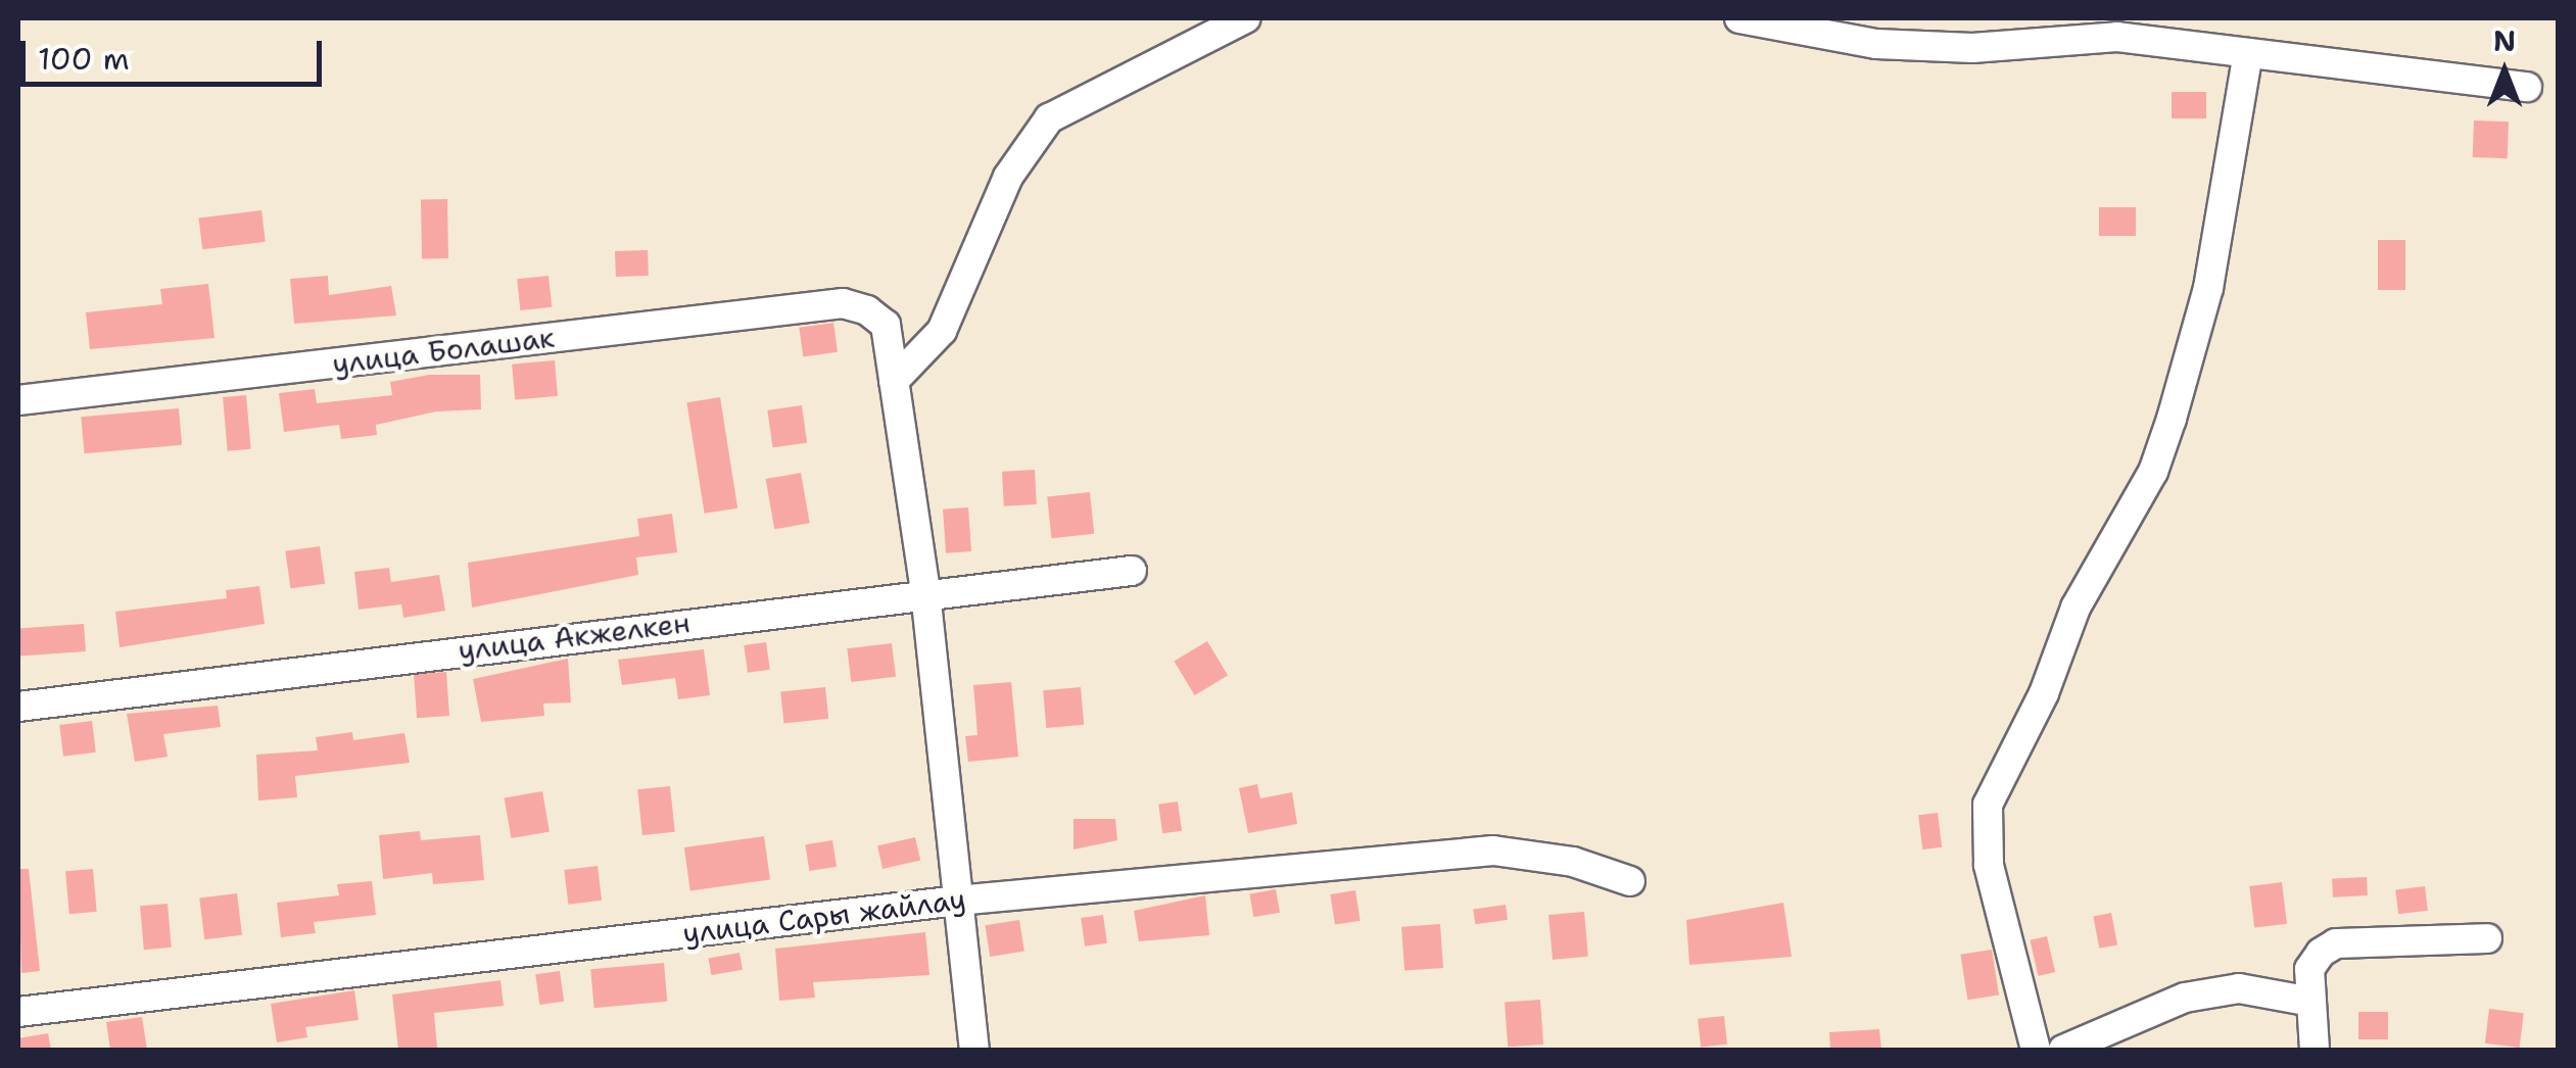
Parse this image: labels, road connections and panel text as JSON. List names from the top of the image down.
{
  "streets": {
    "street": ["улица Болашак", "улица Акжелкен", "улица Сары жайлау"]
  },
  "scale_bar": "100 m",
  "north": "top"
}
